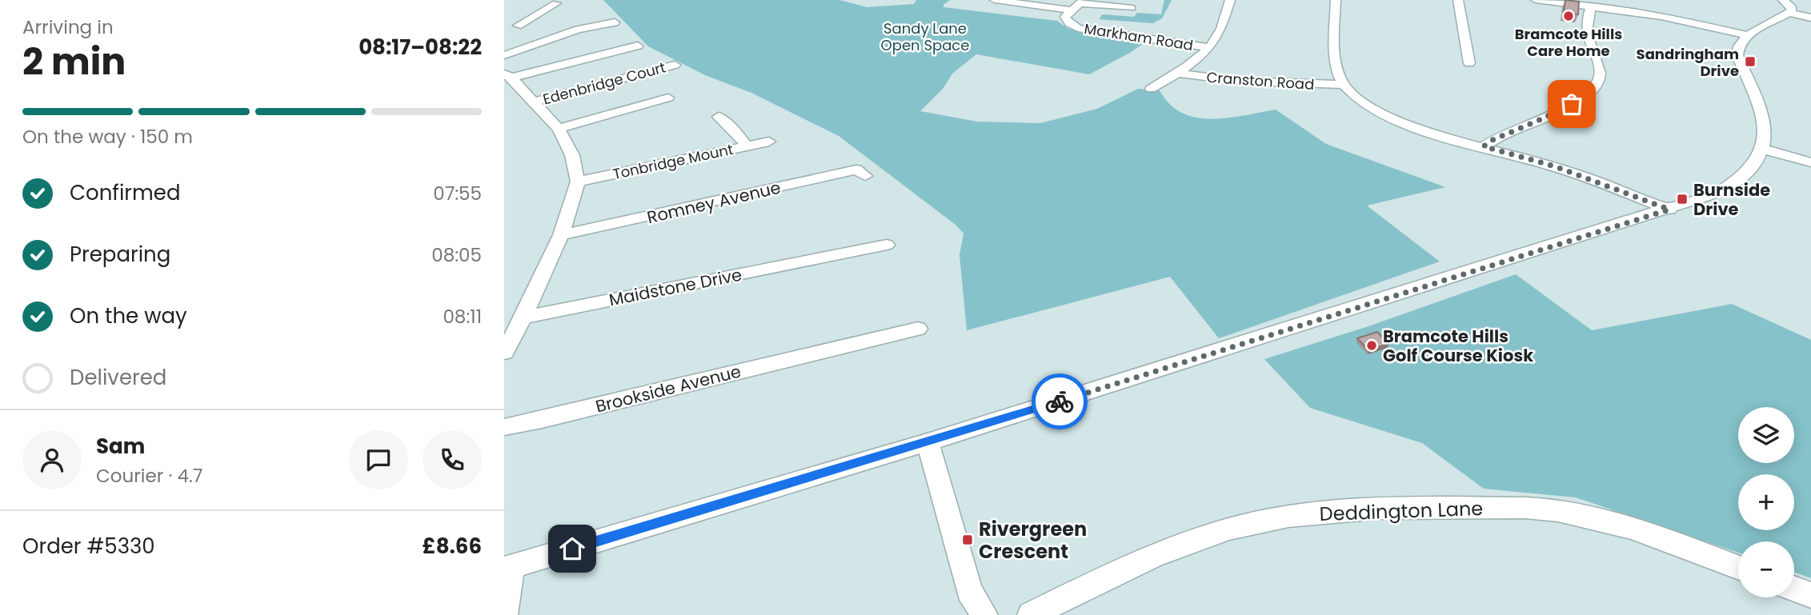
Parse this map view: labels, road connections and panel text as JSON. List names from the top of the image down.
{
  "streets": {
    "street": [
      "Markham Road",
      "Cranston Road",
      "Edenbridge Court",
      "Tonbridge Mount",
      "Romney Avenue",
      "Maidstone Drive",
      "Brookside Avenue",
      "Deddington Lane"
    ]
  },
  "parks": ["Sandy Lane Open Space"],
  "places": {
    "other": ["Bramcote Hills Care Home", "Bramcote Hills Golf Course Kiosk"],
    "transit": ["Sandringham Drive", "Burnside Drive", "Rivergreen Crescent"]
  },
  "page": {
    "heading": ["2 min", "Arriving in", "08:17–08:22"],
    "panel": [
      "Sam",
      "Courier · 4.7",
      "Order #5330",
      "£8.66"
    ],
    "bar": "On the way · 150 m",
    "list": [
      ["Confirmed", "07:55"],
      ["Preparing", "08:05"],
      ["On the way", "08:11"],
      "Delivered"
    ],
    "map_buttons": ["+", "−"]
  }
}
